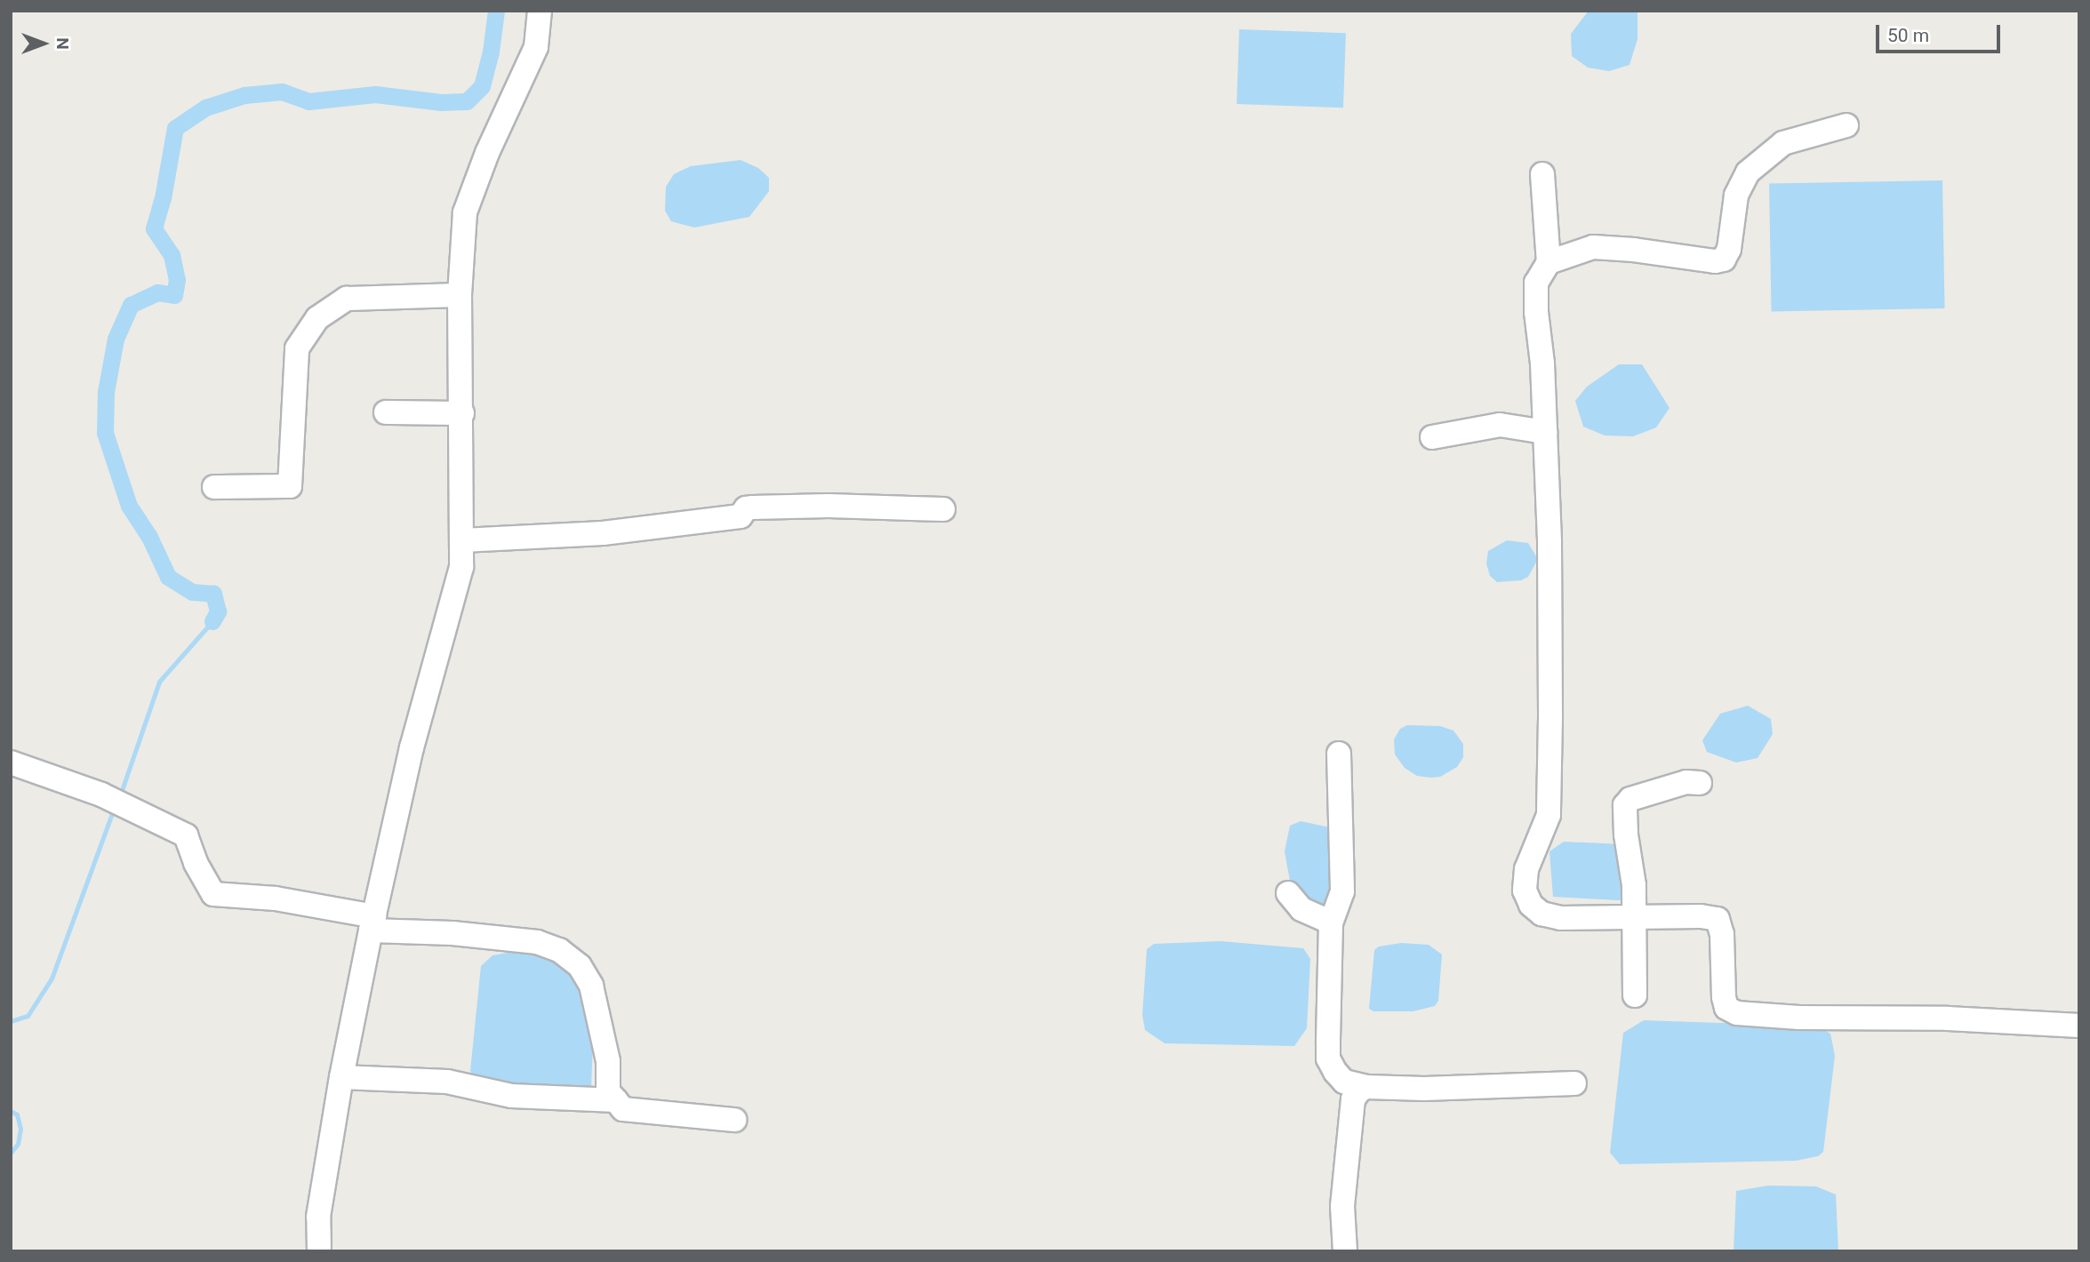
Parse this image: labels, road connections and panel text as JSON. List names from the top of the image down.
{
  "scale_bar": "50 m",
  "north": "right"
}
